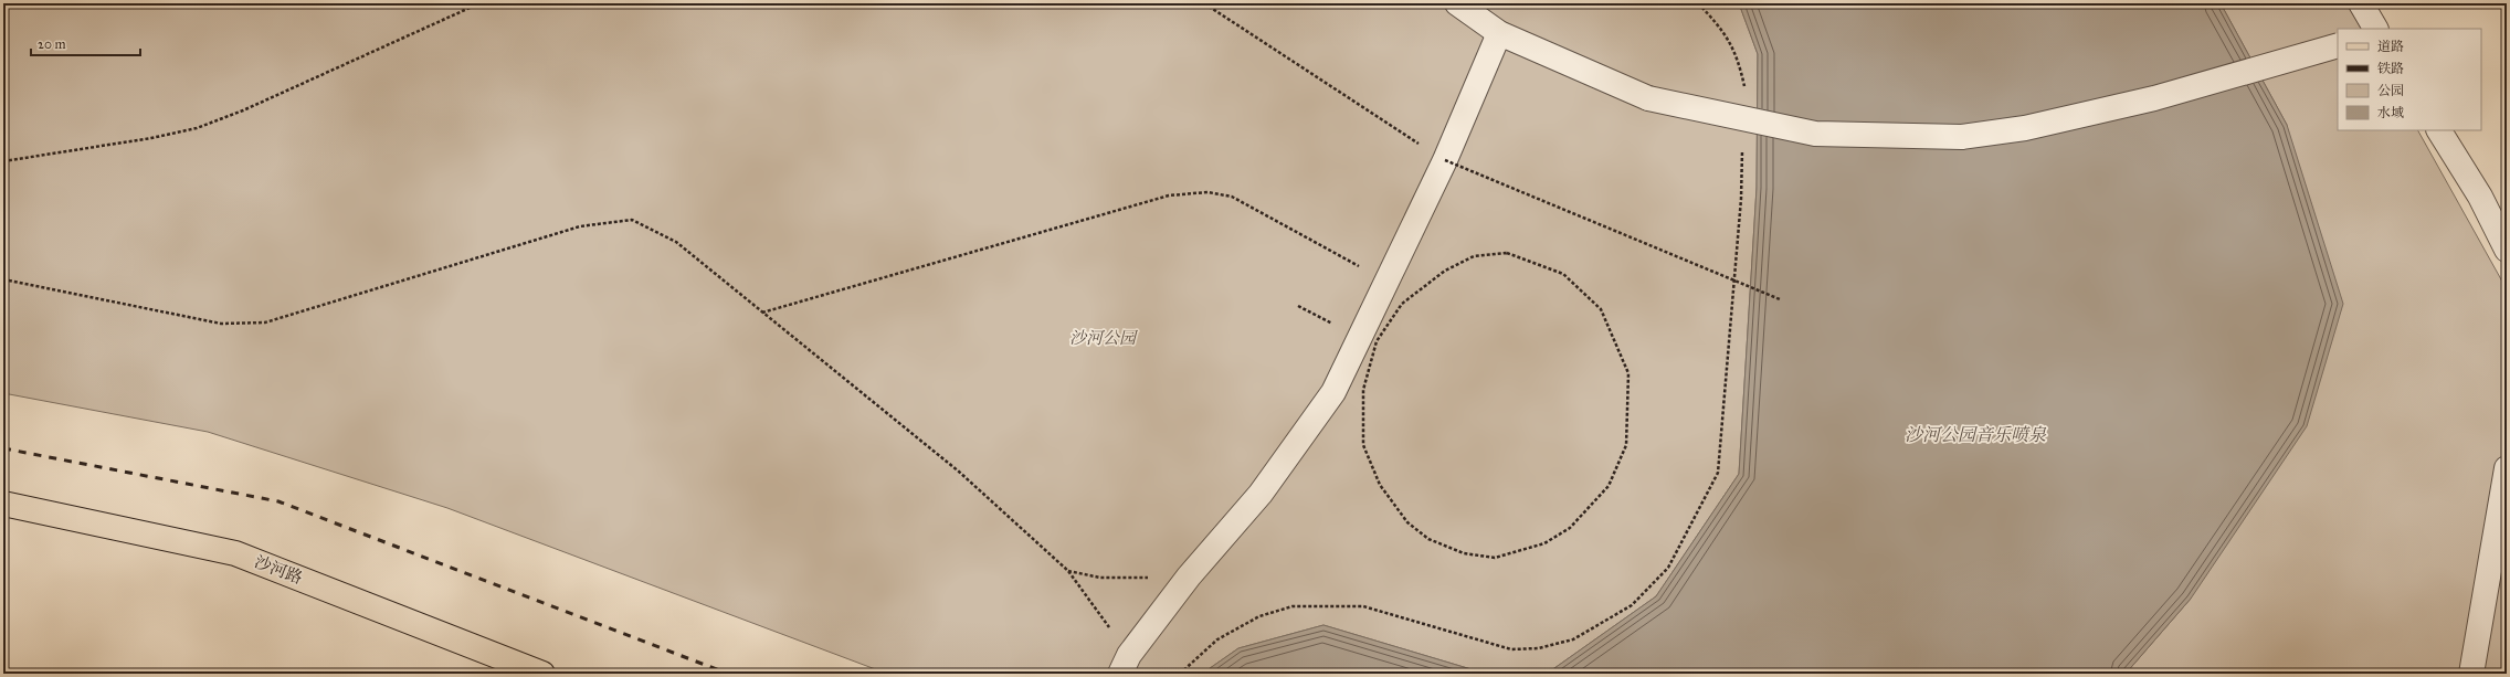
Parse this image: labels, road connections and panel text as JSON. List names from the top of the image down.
{
  "streets": {
    "main road": ["沙河路"]
  },
  "water": ["沙河公园音乐喷泉"],
  "parks": ["沙河公园"],
  "legend": [
    "道路",
    "铁路",
    "公园",
    "水域"
  ],
  "scale_bar": "20 m"
}
